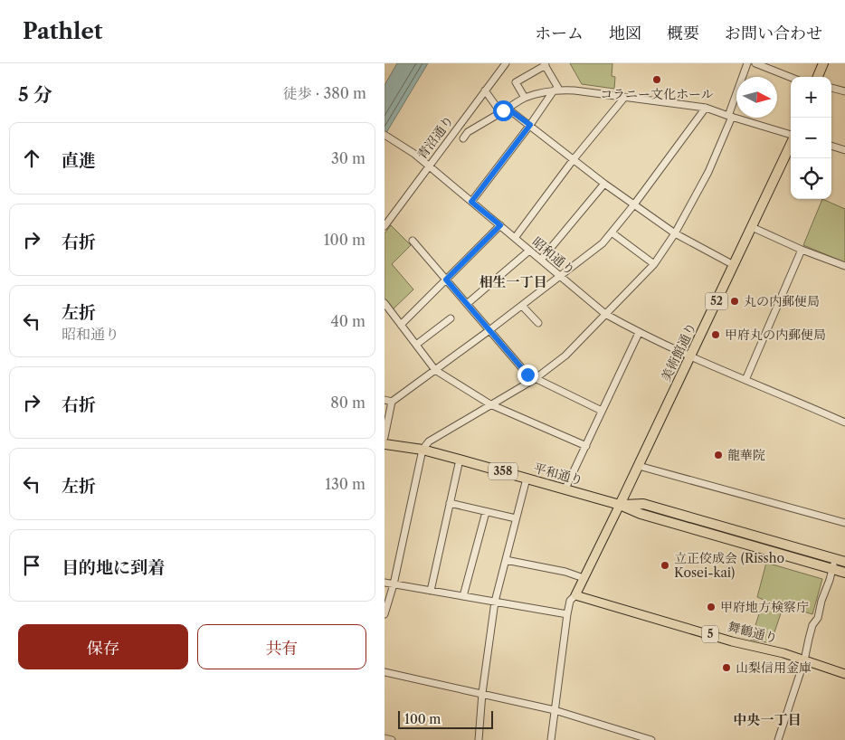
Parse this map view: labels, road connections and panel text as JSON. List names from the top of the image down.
{
  "streets": {
    "highway": [
      "52",
      "美術館通り",
      "358",
      "平和通り"
    ],
    "main road": ["舞鶴通り", "5"],
    "street": ["青沼通り", "昭和通り"]
  },
  "crossings": [
    ["青沼通り", "昭和通り"],
    ["昭和通り", "美術館通り"],
    ["美術館通り", "平和通り"]
  ],
  "districts": ["相生一丁目", "中央一丁目"],
  "places": [
    "コラニー文化ホール",
    "丸の内郵便局",
    "甲府丸の内郵便局",
    "龍華院",
    "立正佼成会 (Rissho Kosei-kai)",
    "甲府地方検察庁",
    "山梨信用金庫"
  ],
  "scale_bar": "100 m",
  "north": "right",
  "page": {
    "header": "Pathlet",
    "nav": [
      "ホーム",
      "地図",
      "概要",
      "お問い合わせ"
    ],
    "heading": ["5 分", "徒歩 · 380 m"],
    "map_buttons": ["+", "−"],
    "list": [
      ["直進", "30 m"],
      ["右折", "100 m"],
      ["左折", "昭和通り", "40 m"],
      ["右折", "80 m"],
      ["左折", "130 m"],
      "目的地に到着"
    ],
    "buttons": ["保存", "共有"],
    "scale": "100 m"
  }
}
